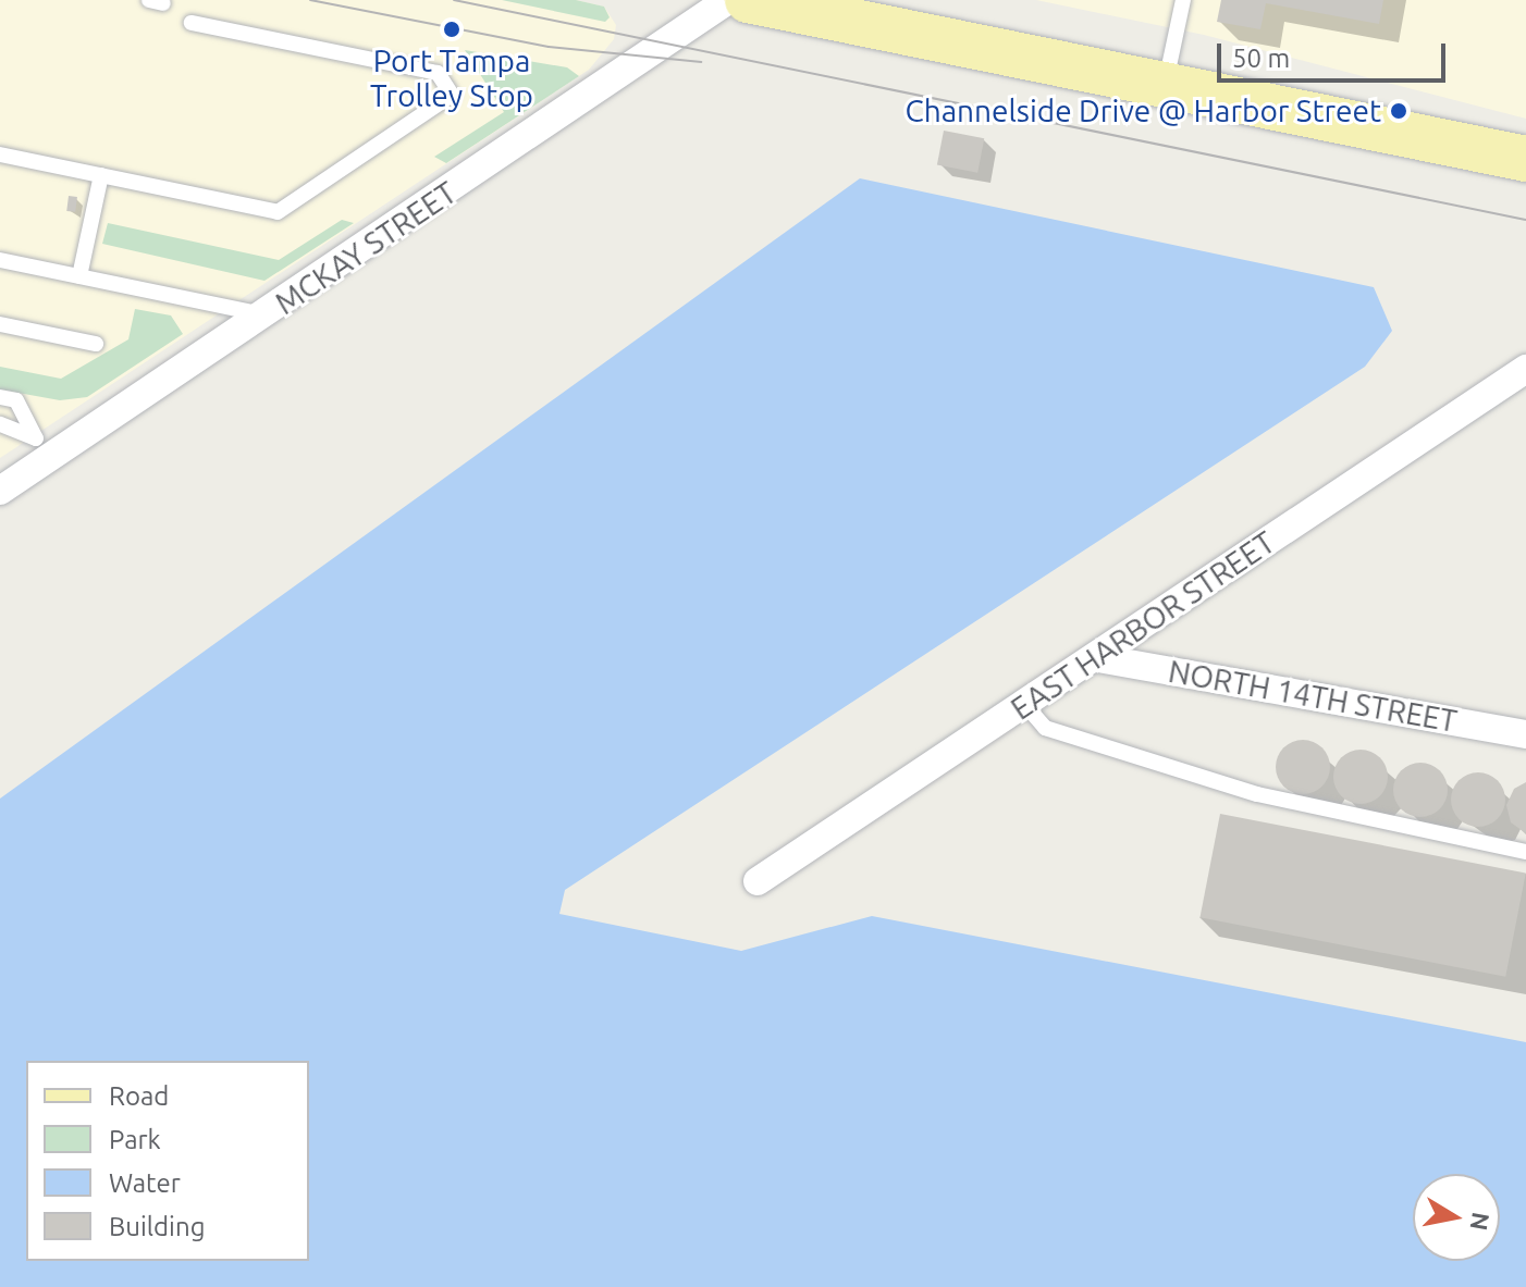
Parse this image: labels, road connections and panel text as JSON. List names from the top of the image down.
{
  "streets": {
    "street": ["MCKAY STREET", "EAST HARBOR STREET", "NORTH 14TH STREET"]
  },
  "crossings": [
    ["EAST HARBOR STREET", "NORTH 14TH STREET"]
  ],
  "places": ["Port Tampa Trolley Stop", "Channelside Drive @ Harbor Street"],
  "legend": [
    "Road",
    "Park",
    "Water",
    "Building"
  ],
  "scale_bar": "50 m",
  "north": "right"
}
